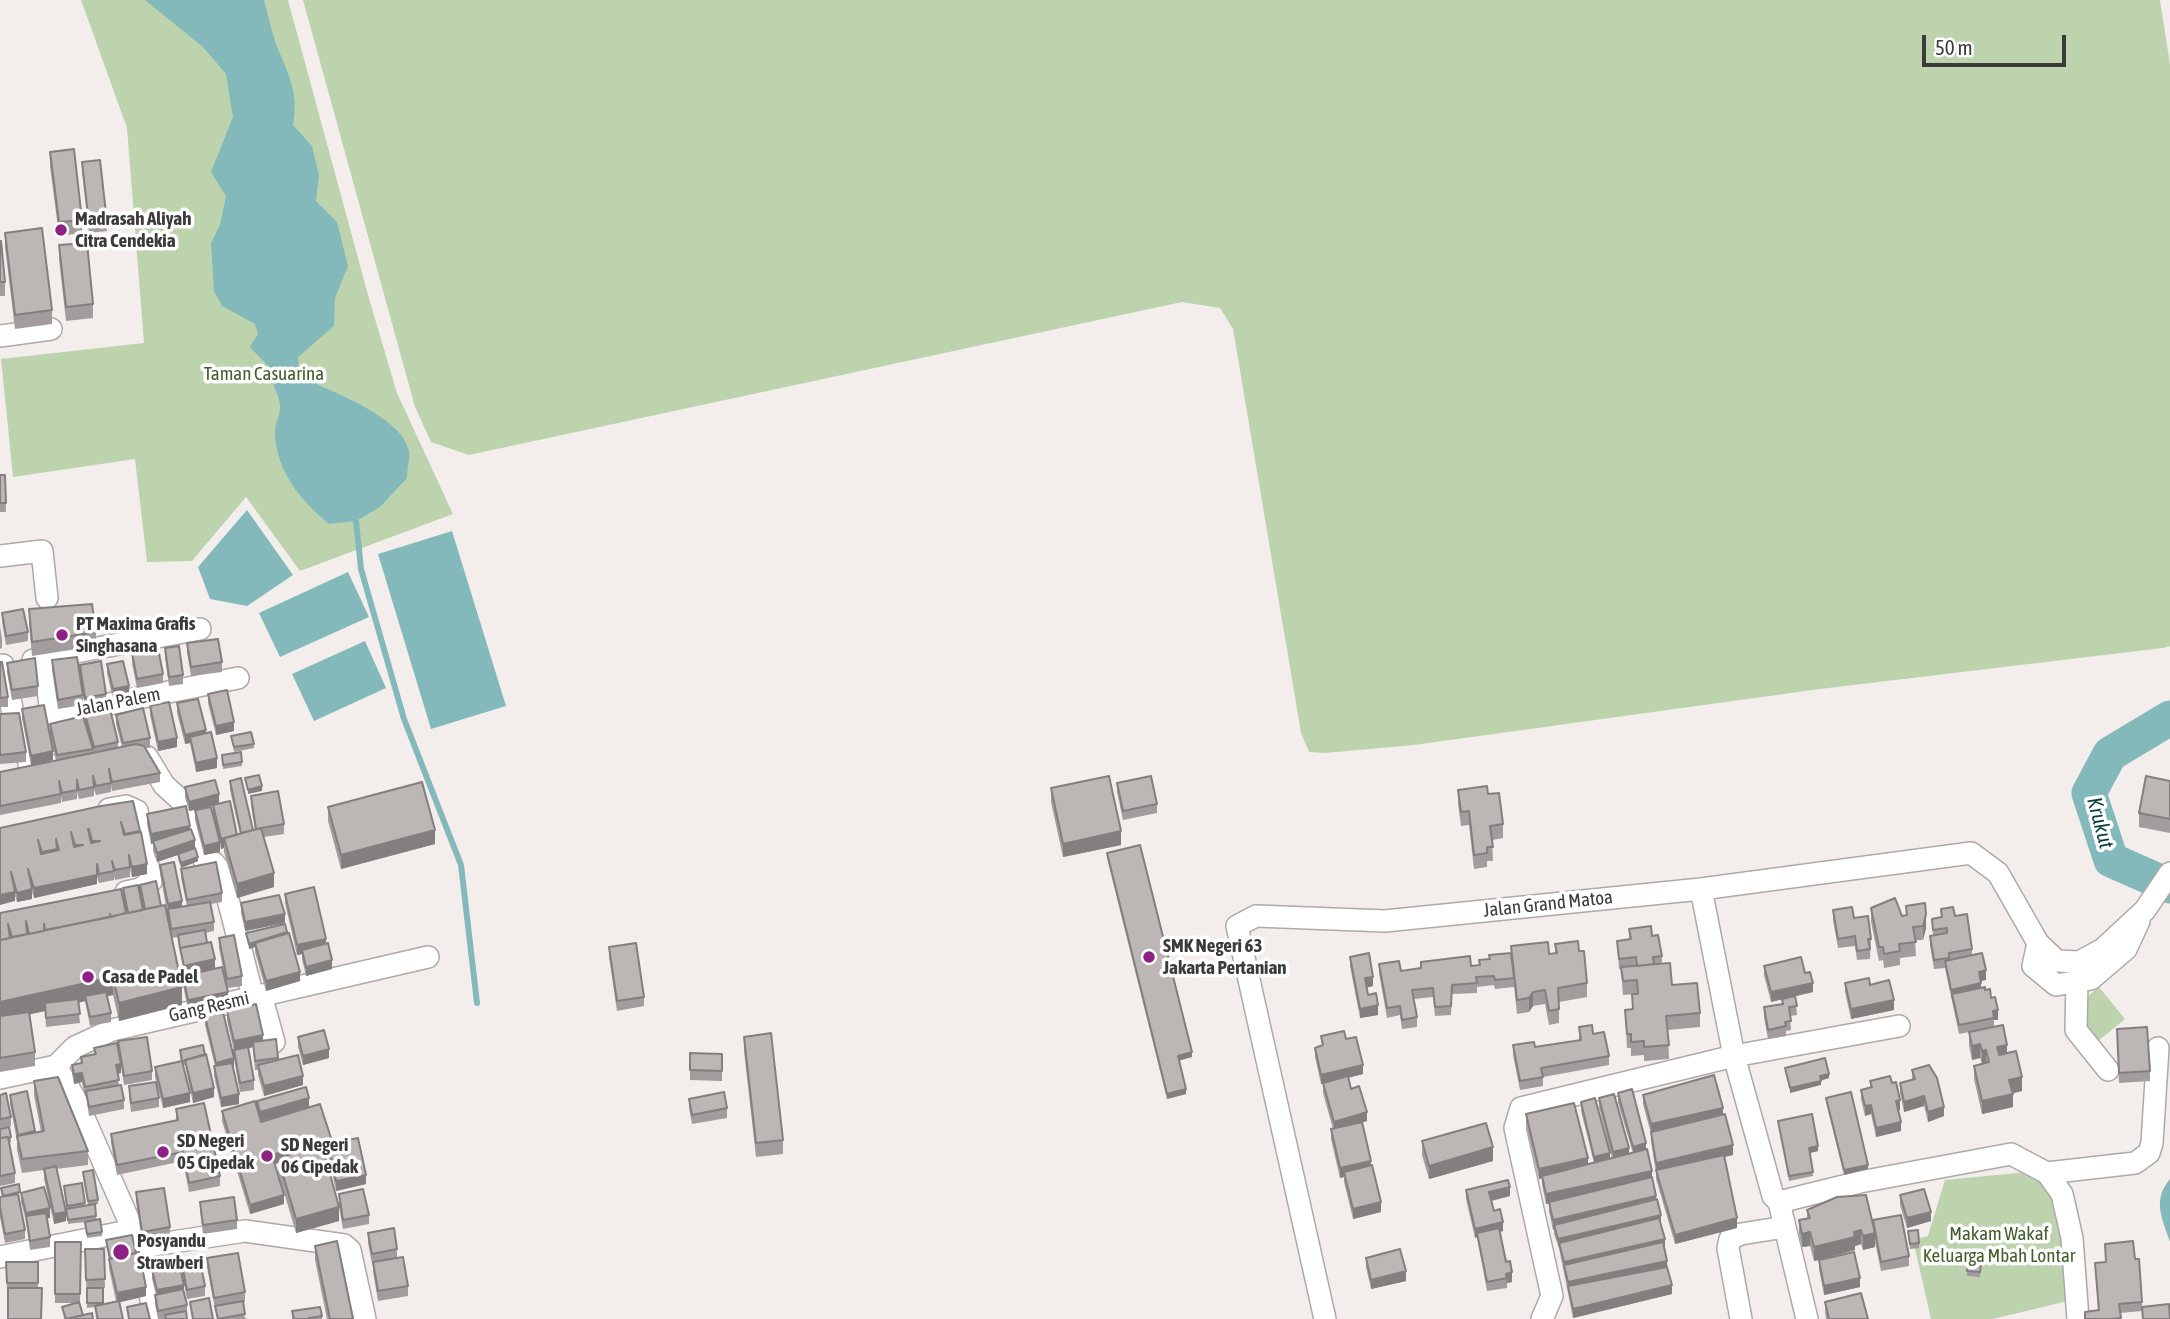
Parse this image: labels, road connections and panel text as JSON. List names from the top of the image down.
{
  "streets": {
    "street": ["Jalan Palem", "Jalan Grand Matoa", "Gang Resmi"]
  },
  "water": ["Krukut"],
  "parks": ["Taman Casuarina", "Makam Wakaf Keluarga Mbah Lontar"],
  "places": [
    "Madrasah Aliyah Citra Cendekia",
    "PT Maxima Grafis Singhasana",
    "SMK Negeri 63 Jakarta Pertanian",
    "Casa de Padel",
    "SD Negeri 05 Cipedak",
    "SD Negeri 06 Cipedak",
    "Posyandu Strawberi"
  ],
  "scale_bar": "50 m"
}
